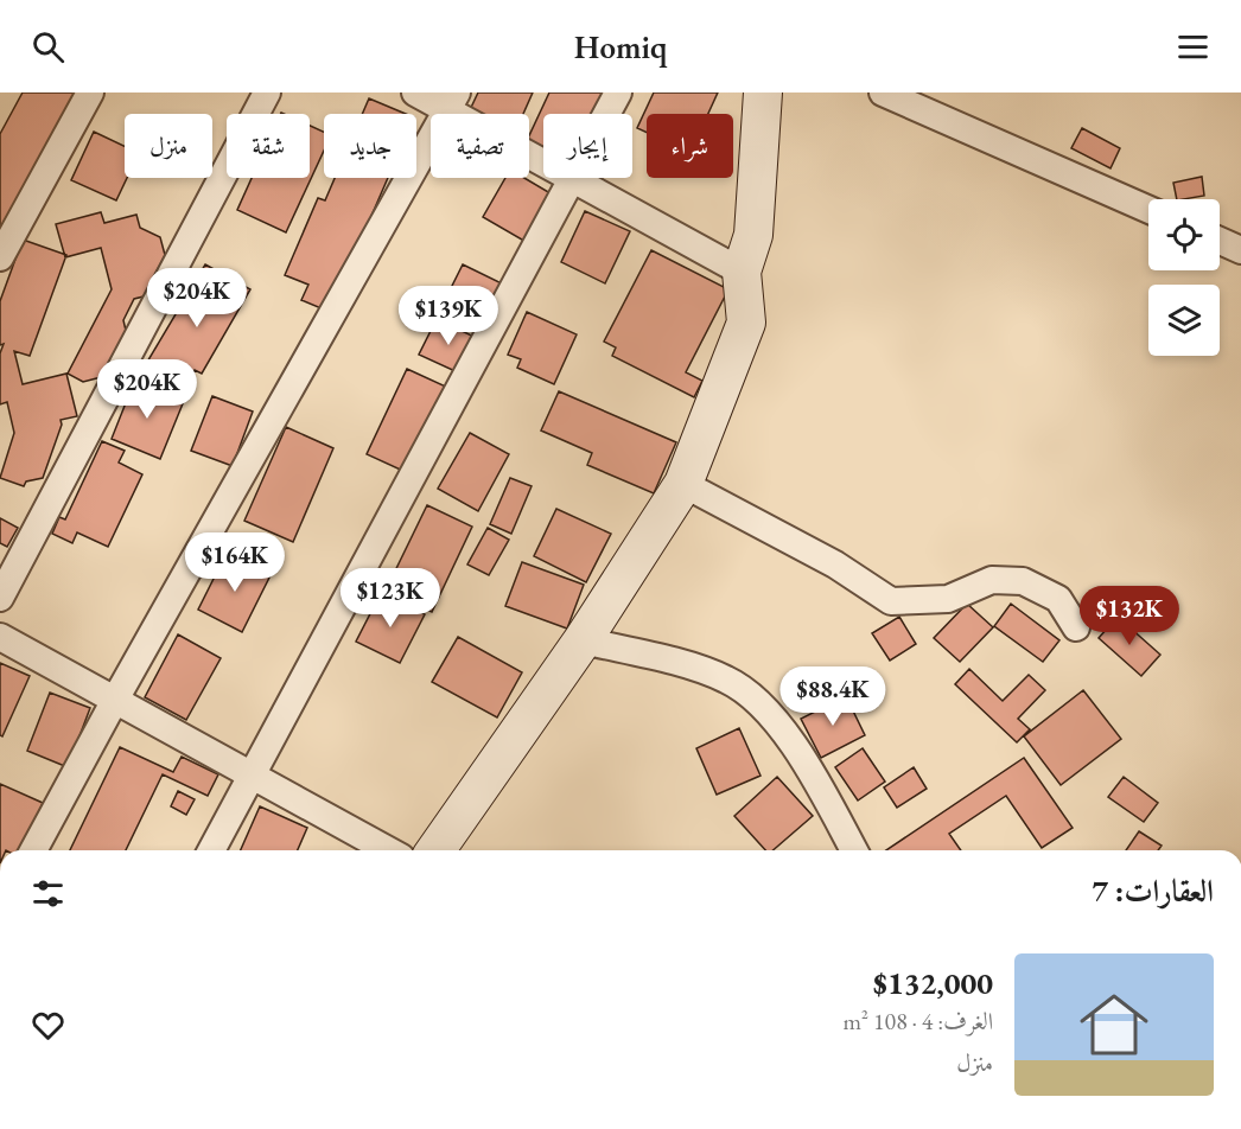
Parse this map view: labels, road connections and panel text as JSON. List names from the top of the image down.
{
  "page": {
    "header": "Homiq",
    "chip": [
      "شراء",
      "إيجار",
      "تصفية",
      "جديد",
      "شقة",
      "منزل"
    ],
    "price": [
      "$204K",
      "$139K",
      "$204K",
      "$164K",
      "$123K",
      "$132K",
      "$88.4K"
    ],
    "heading": "العقارات: 7",
    "list": [
      {
        "name": "$132,000",
        "note": "الغرف: 4 · 108 m² · منزل"
      }
    ]
  }
}
